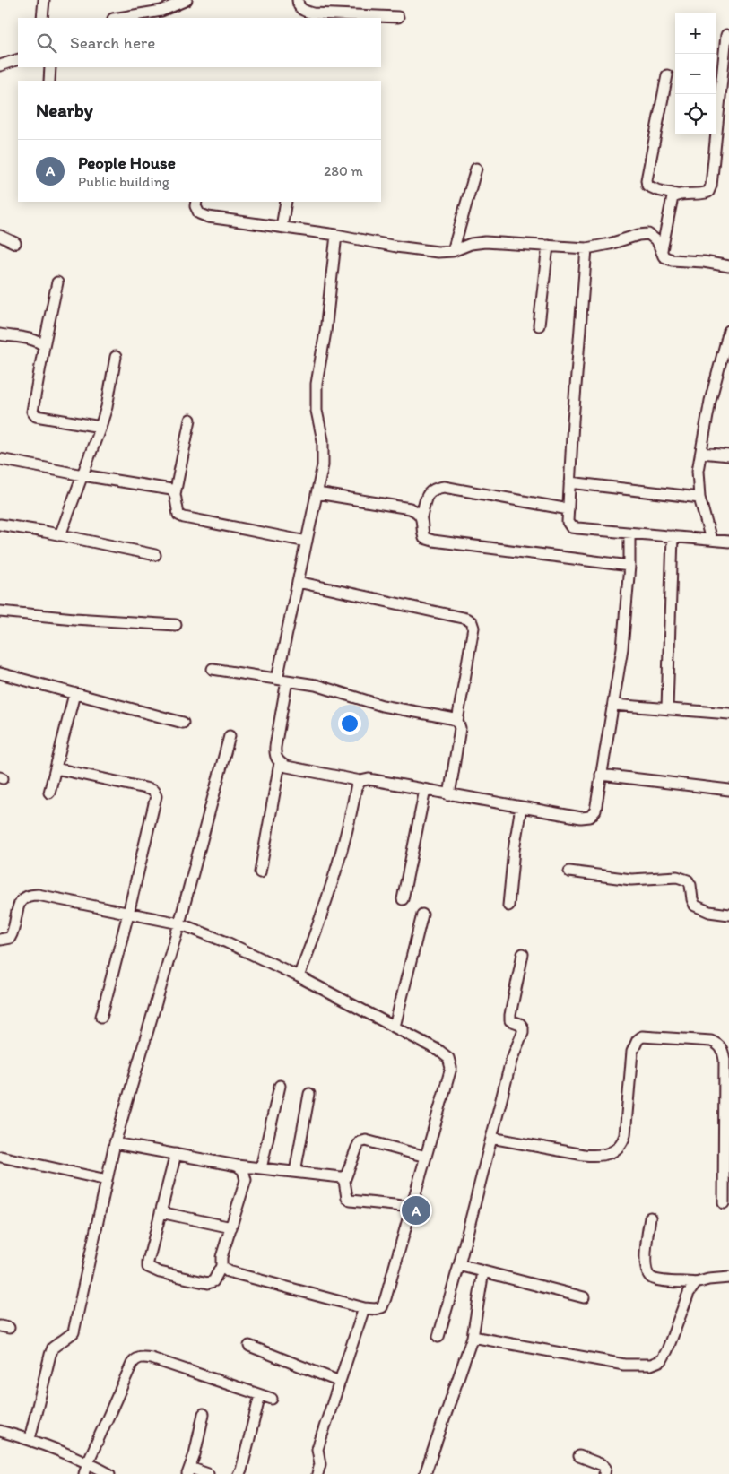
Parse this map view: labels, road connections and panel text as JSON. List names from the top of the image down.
{
  "page": {
    "map_buttons": ["+", "−"],
    "search": "Search here",
    "heading": "Nearby",
    "list": [
      {
        "mark": "A",
        "name": "People House",
        "note": "Public building",
        "value": "280 m"
      }
    ],
    "pins": "A"
  }
}
